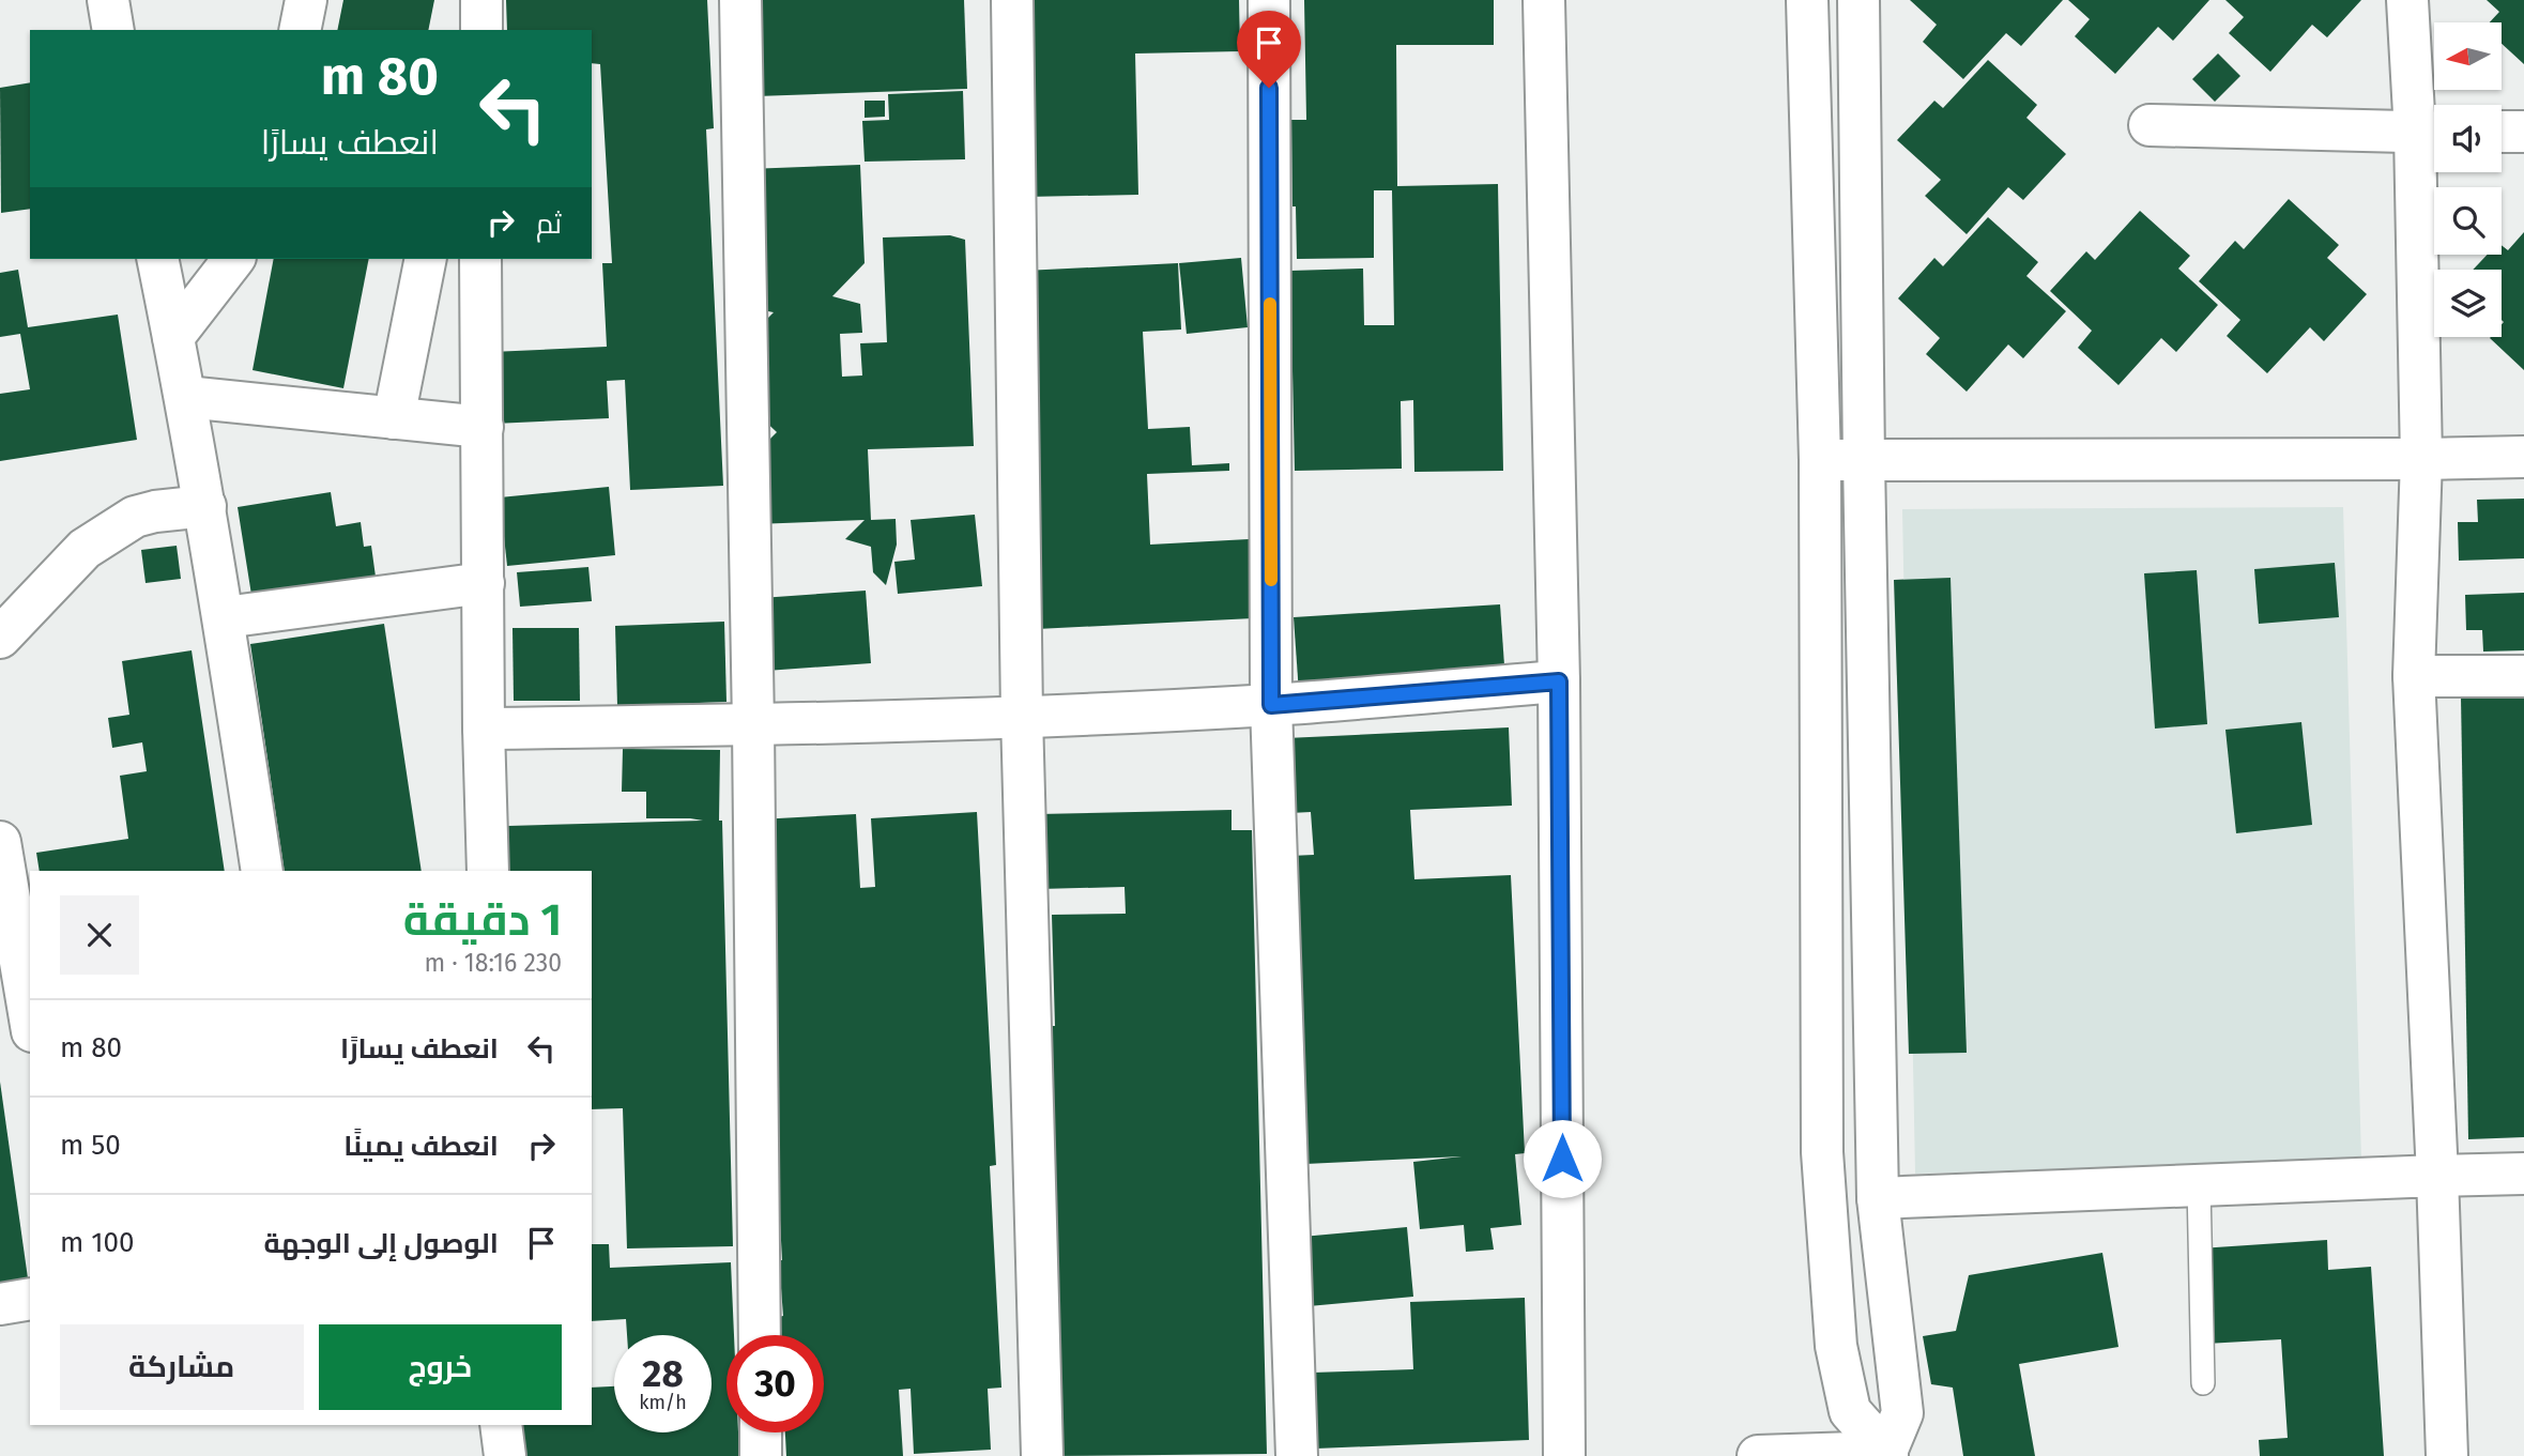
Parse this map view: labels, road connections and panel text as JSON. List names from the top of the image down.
{
  "north": "left",
  "page": {
    "turn": ["80 m", "انعطف يسارًا"],
    "then": "ثم",
    "heading": ["1 دقيقة", "230 m · 18:16"],
    "list": [
      {
        "name": "انعطف يسارًا",
        "value": "80 m"
      },
      {
        "name": "انعطف يمينًا",
        "value": "50 m"
      },
      {
        "name": "الوصول إلى الوجهة",
        "value": "100 m"
      }
    ],
    "buttons": ["خروج", "مشاركة"],
    "speed": "28 km/h",
    "limit": "30"
  }
}
